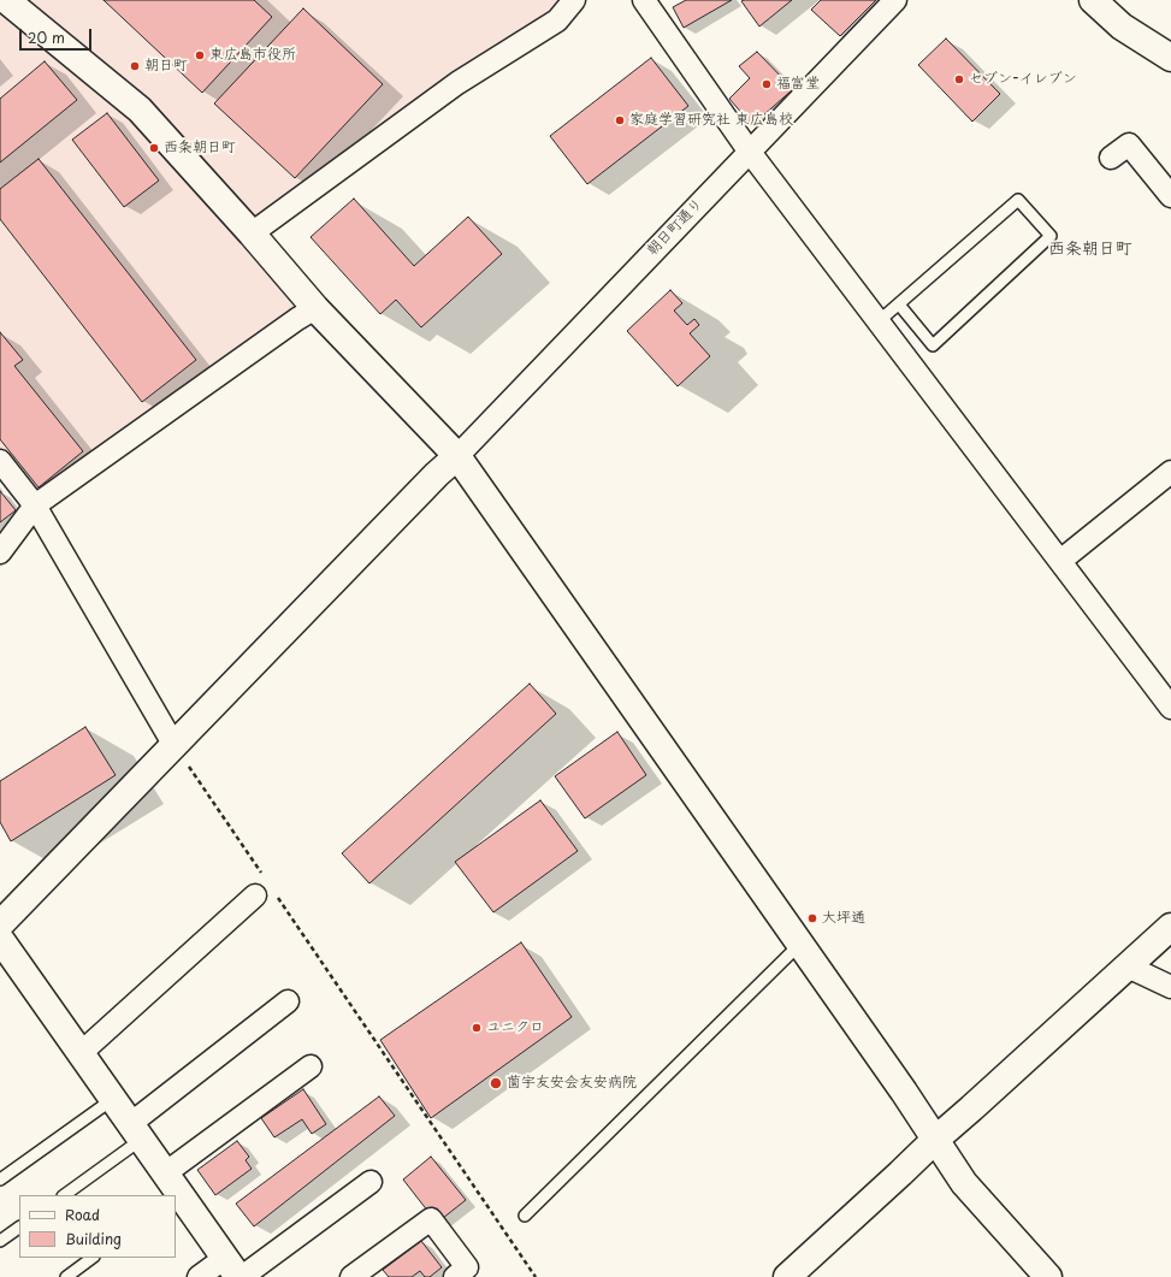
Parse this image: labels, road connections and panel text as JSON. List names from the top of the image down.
{
  "streets": {
    "street": ["朝日町通り"]
  },
  "districts": ["西条朝日町"],
  "places": [
    "東広島市役所",
    "朝日町",
    "セブン-イレブン",
    "福富堂",
    "家庭学習研究社 東広島校",
    "西条朝日町",
    "大坪通",
    "ユニクロ",
    "薗宇友安会友安病院"
  ],
  "legend": ["Road", "Building"],
  "scale_bar": "20 m"
}
